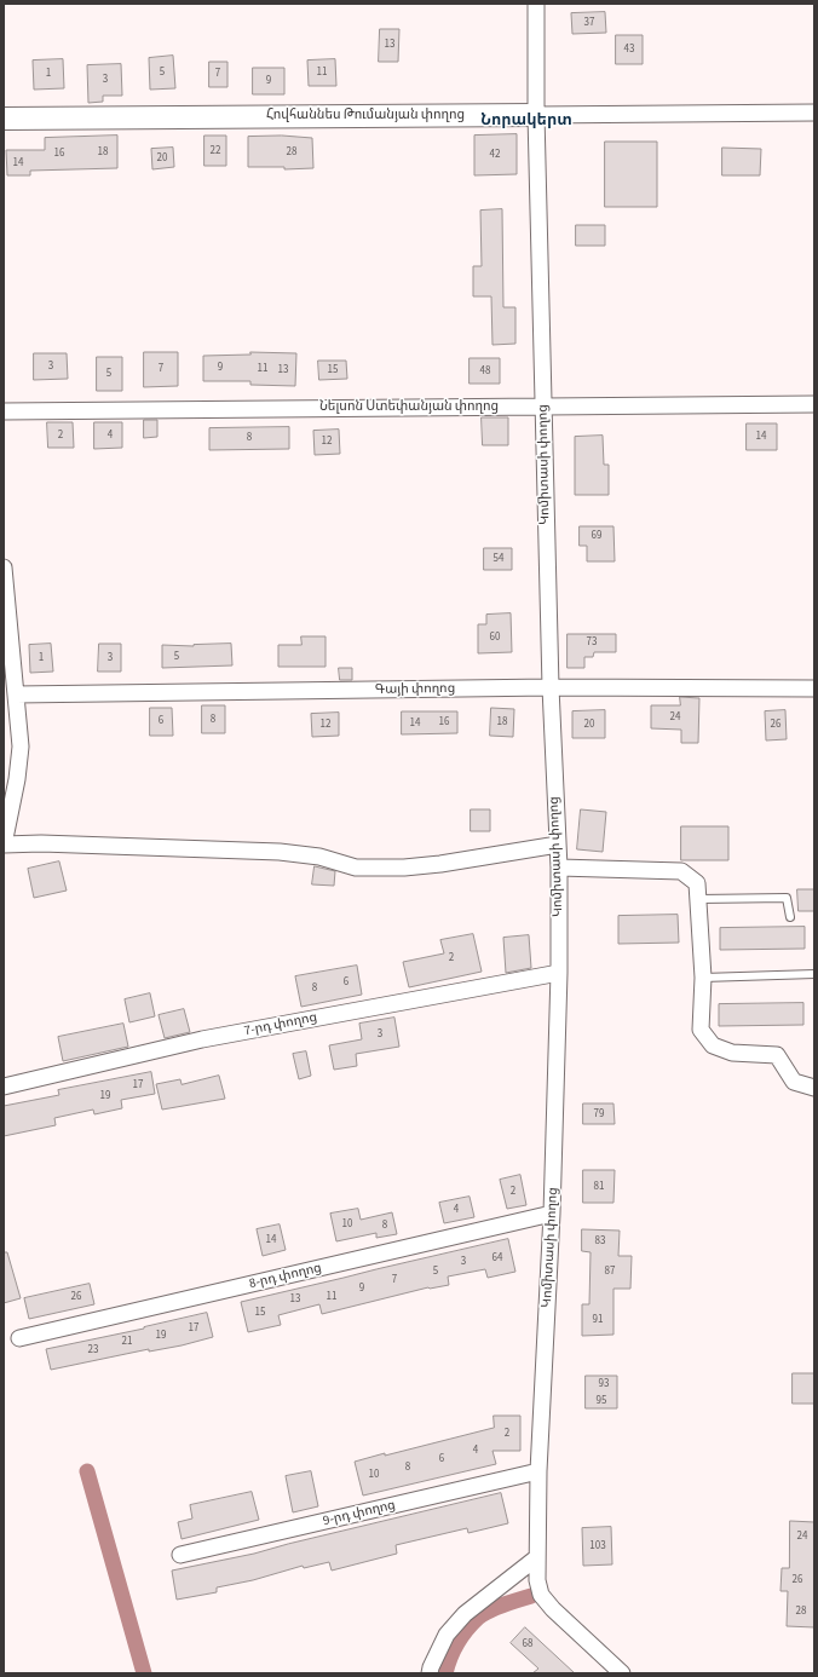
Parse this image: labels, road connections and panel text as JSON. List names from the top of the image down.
{
  "streets": {
    "street": [
      "Հովհաննես Թումանյան փողոց",
      "Նելսոն Ստեփանյան փողոց",
      "Կոմիտասի փողոց",
      "Գայի փողոց",
      "7-րդ փողոց",
      "8-րդ փողոց",
      "9-րդ փողոց"
    ]
  },
  "crossings": [
    ["Հովհաննես Թումանյան փողոց", "Կոմիտասի փողոց"],
    ["Նելսոն Ստեփանյան փողոց", "Կոմիտասի փողոց"],
    ["Կոմիտասի փողոց", "Գայի փողոց"],
    ["Կոմիտասի փողոց", "7-րդ փողոց"],
    ["Կոմիտասի փողոց", "8-րդ փողոց"],
    ["Կոմիտասի փողոց", "9-րդ փողոց"]
  ],
  "districts": ["Նորակերտ"],
  "house_numbers": [
    "37",
    "13",
    "43",
    "5",
    "11",
    "1",
    "7",
    "3",
    "9",
    "22",
    "18",
    "28",
    "16",
    "42",
    "20",
    "14",
    "3",
    "9",
    "7",
    "11",
    "13",
    "15",
    "48",
    "5",
    "2",
    "4",
    "14",
    "8",
    "12",
    "69",
    "54",
    "60",
    "73",
    "5",
    "1",
    "3",
    "24",
    "8",
    "6",
    "16",
    "18",
    "14",
    "12",
    "20",
    "26",
    "2",
    "6",
    "8",
    "3",
    "17",
    "19",
    "79",
    "81",
    "2",
    "4",
    "10",
    "8",
    "14",
    "83",
    "64",
    "3",
    "5",
    "87",
    "7",
    "9",
    "26",
    "11",
    "13",
    "15",
    "91",
    "17",
    "19",
    "21",
    "23",
    "93",
    "95",
    "2",
    "4",
    "6",
    "8",
    "10",
    "24",
    "103",
    "26",
    "28",
    "68"
  ]
}
